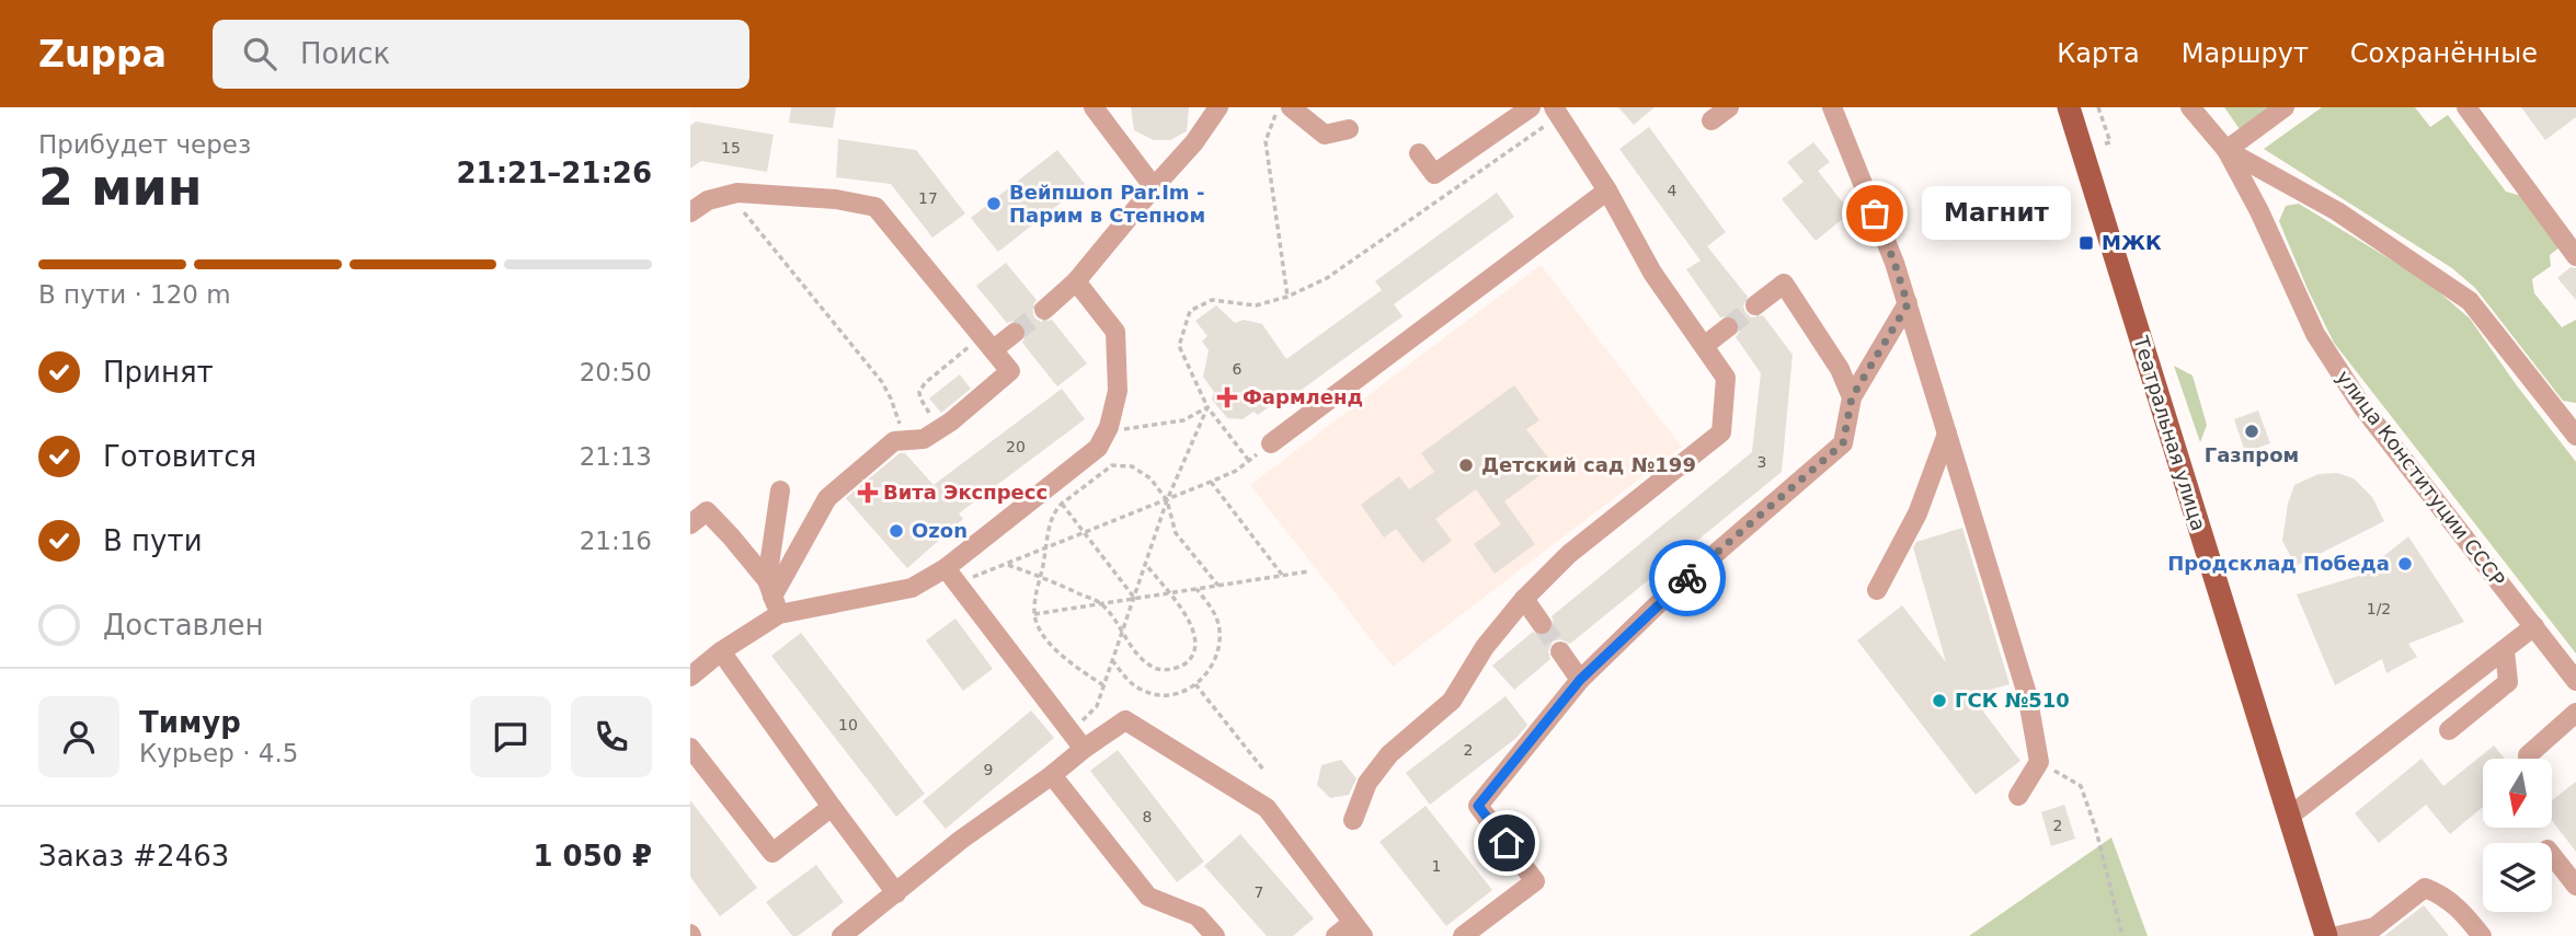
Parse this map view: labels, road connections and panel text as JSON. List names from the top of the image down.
{
  "streets": {
    "main road": ["Театральная улица"],
    "street": ["улица Конституции СССР"]
  },
  "places": {
    "other": [
      "Вейпшоп Par.Im - Парим в Степном",
      "Магнит",
      "Газпром",
      "Детский сад №199",
      "Ozon",
      "Продсклад Победа",
      "ГСК №510"
    ],
    "transit": ["МЖК"],
    "health": ["Фармленд", "Вита Экспресс"]
  },
  "house_numbers": [
    "15",
    "4",
    "17",
    "6",
    "20",
    "3",
    "1/2",
    "10",
    "2",
    "9",
    "8",
    "2",
    "1",
    "7"
  ],
  "north": "bottom",
  "page": {
    "header": "Zuppa",
    "search": "Поиск",
    "nav": ["Карта", "Маршрут", "Сохранённые"],
    "heading": ["2 мин", "Прибудет через", "21:21–21:26"],
    "panel": [
      "Тимур",
      "Курьер · 4.5",
      "Заказ #2463",
      "1 050 ₽"
    ],
    "bubble": "Магнит",
    "bar": "В пути · 120 m",
    "list": [
      ["Принят", "20:50"],
      ["Готовится", "21:13"],
      ["В пути", "21:16"],
      "Доставлен"
    ]
  }
}
